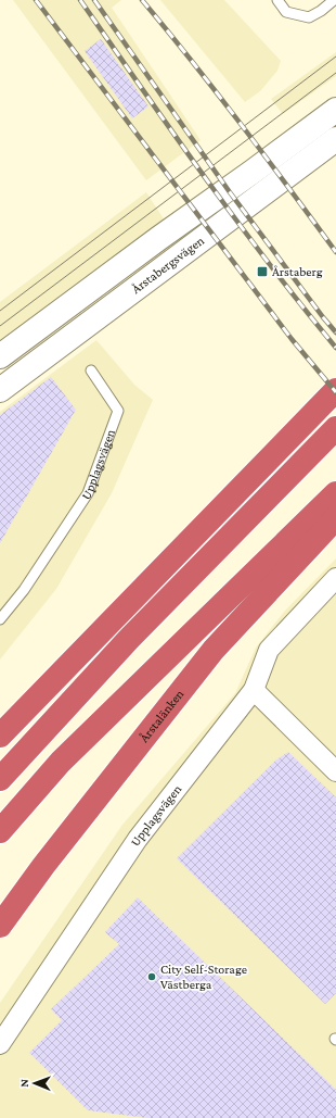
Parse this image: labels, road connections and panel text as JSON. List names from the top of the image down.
{
  "streets": {
    "highway": ["Årstalänken"],
    "street": ["Årstabergsvägen", "Upplagsvägen"]
  },
  "places": {
    "transit": ["Årstaberg"],
    "other": ["City Self-Storage Västberga"]
  },
  "north": "left"
}
